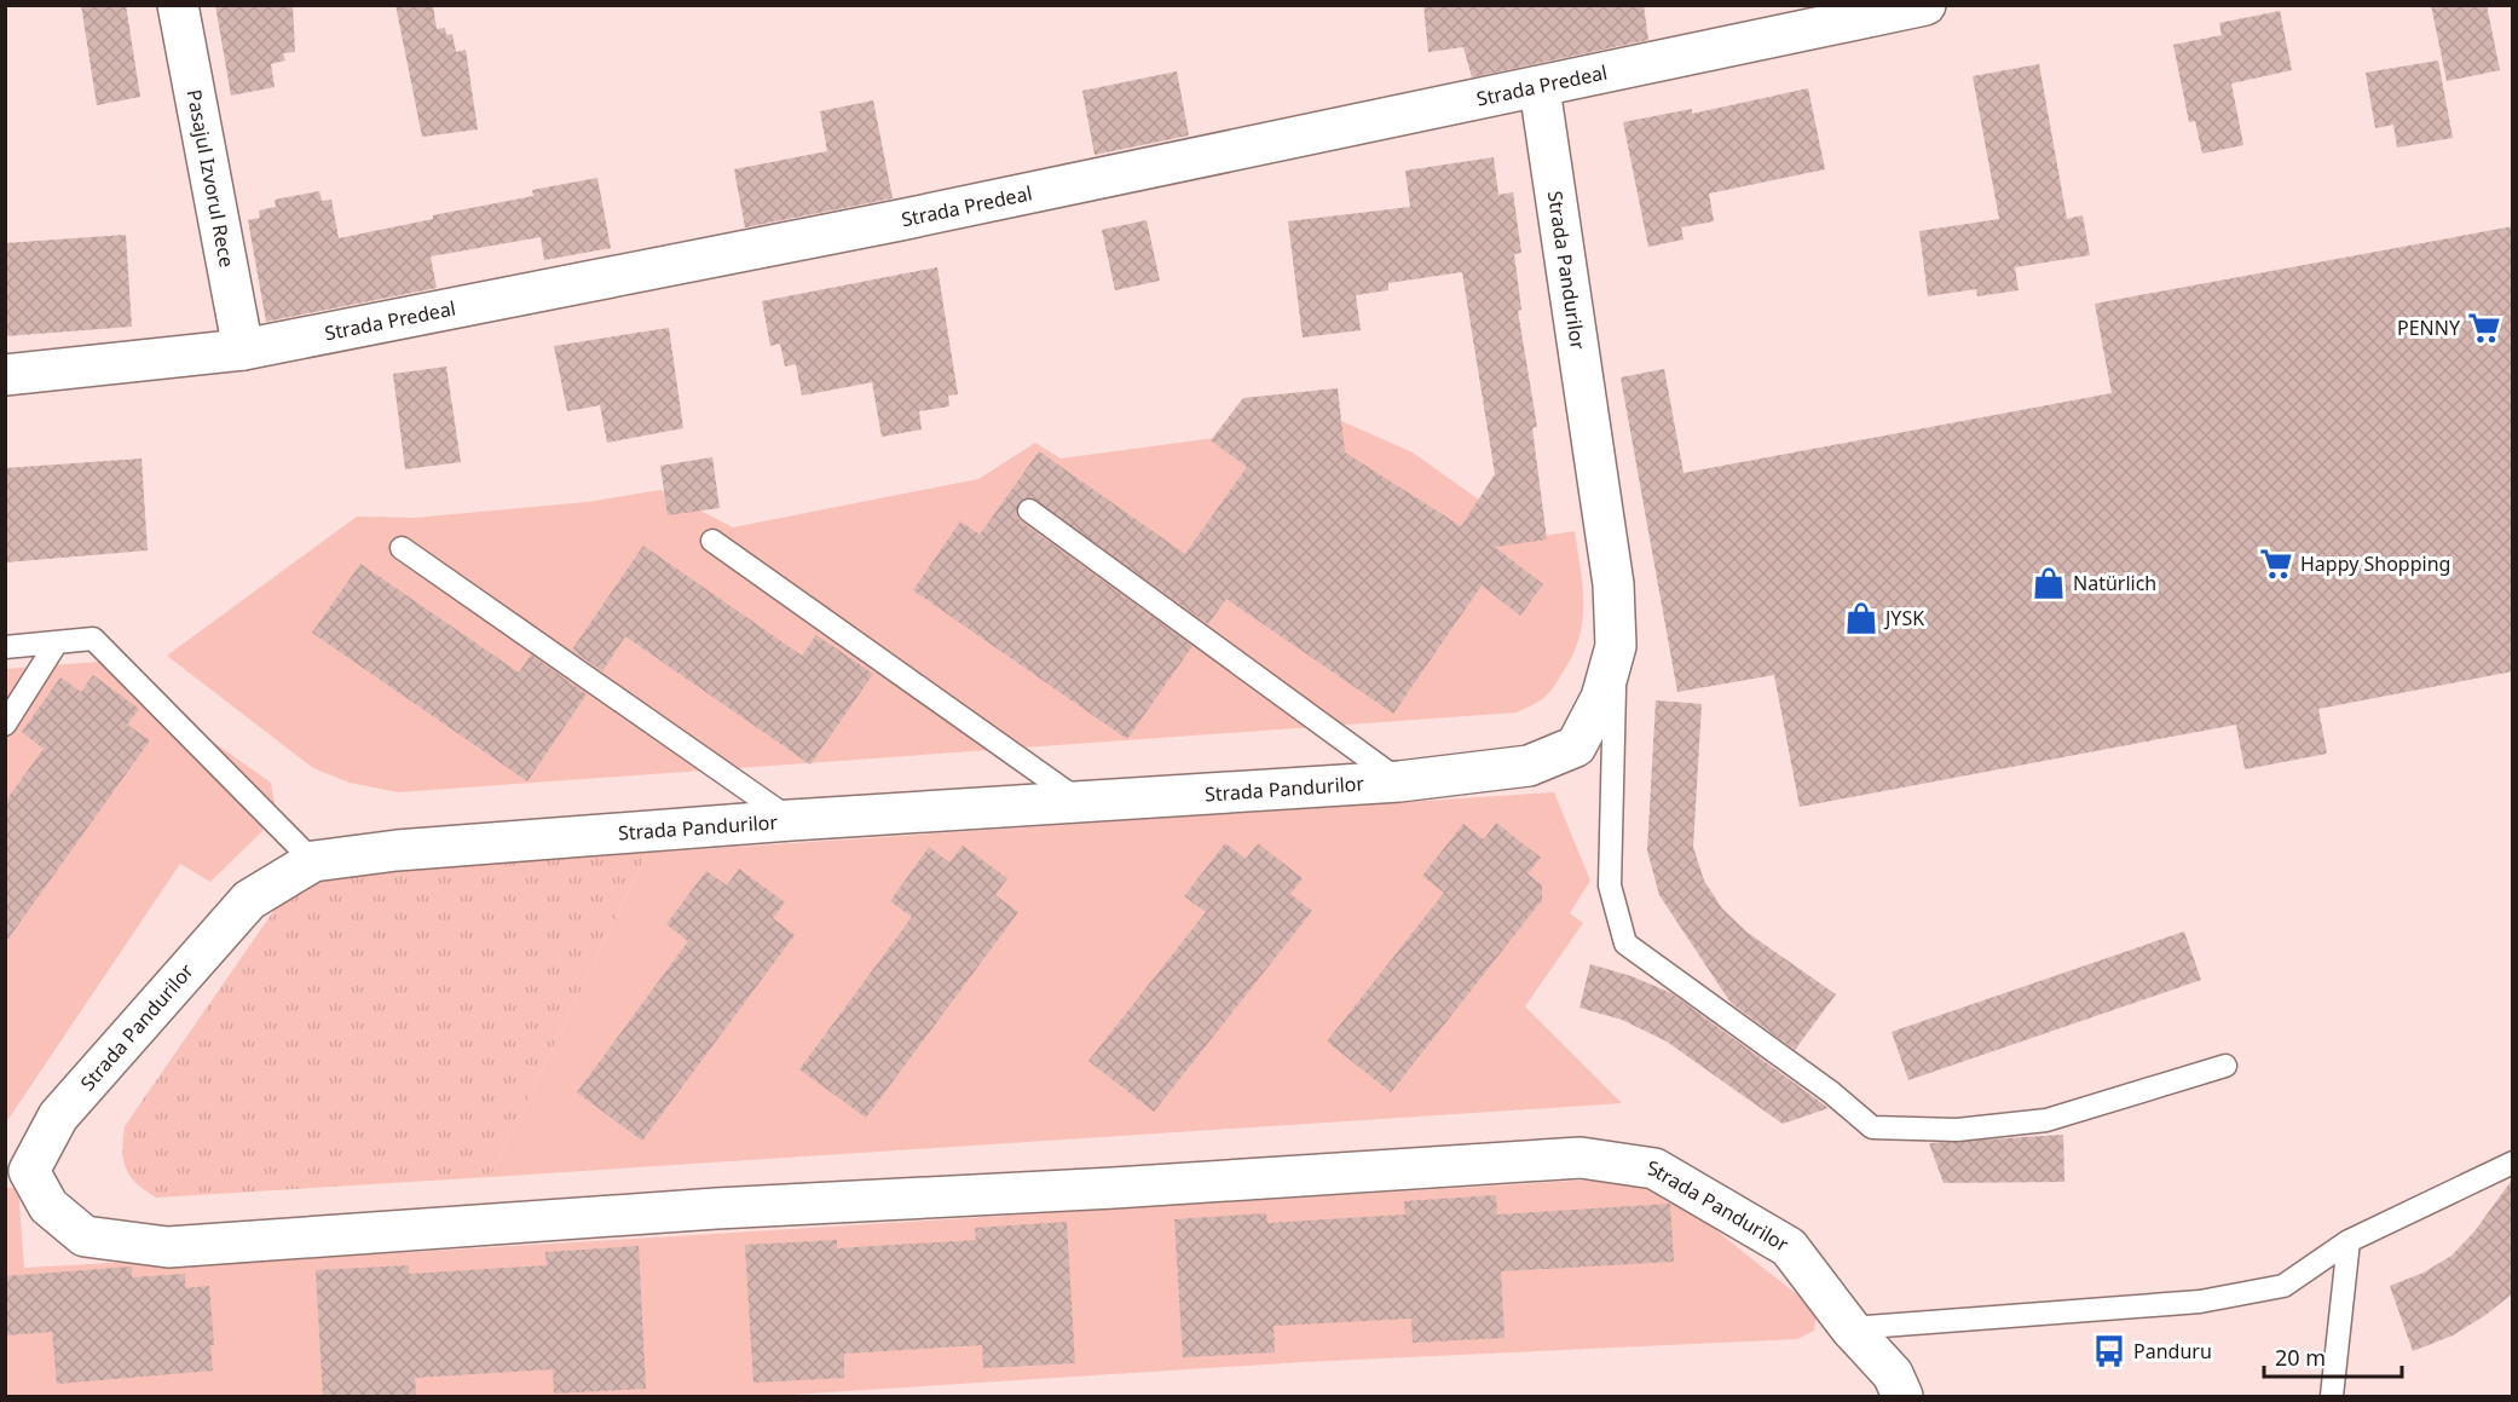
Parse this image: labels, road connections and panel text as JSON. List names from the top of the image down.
{
  "streets": {
    "street": ["Strada Predeal", "Pasajul Izvorul Rece", "Strada Pandurilor"]
  },
  "crossings": [
    ["Strada Predeal", "Pasajul Izvorul Rece"],
    ["Strada Predeal", "Strada Pandurilor"]
  ],
  "places": {
    "supermarket": ["PENNY", "Happy Shopping"],
    "shop": ["Natürlich", "JYSK"],
    "bus stop": ["Panduru"]
  },
  "scale_bar": "20 m"
}
